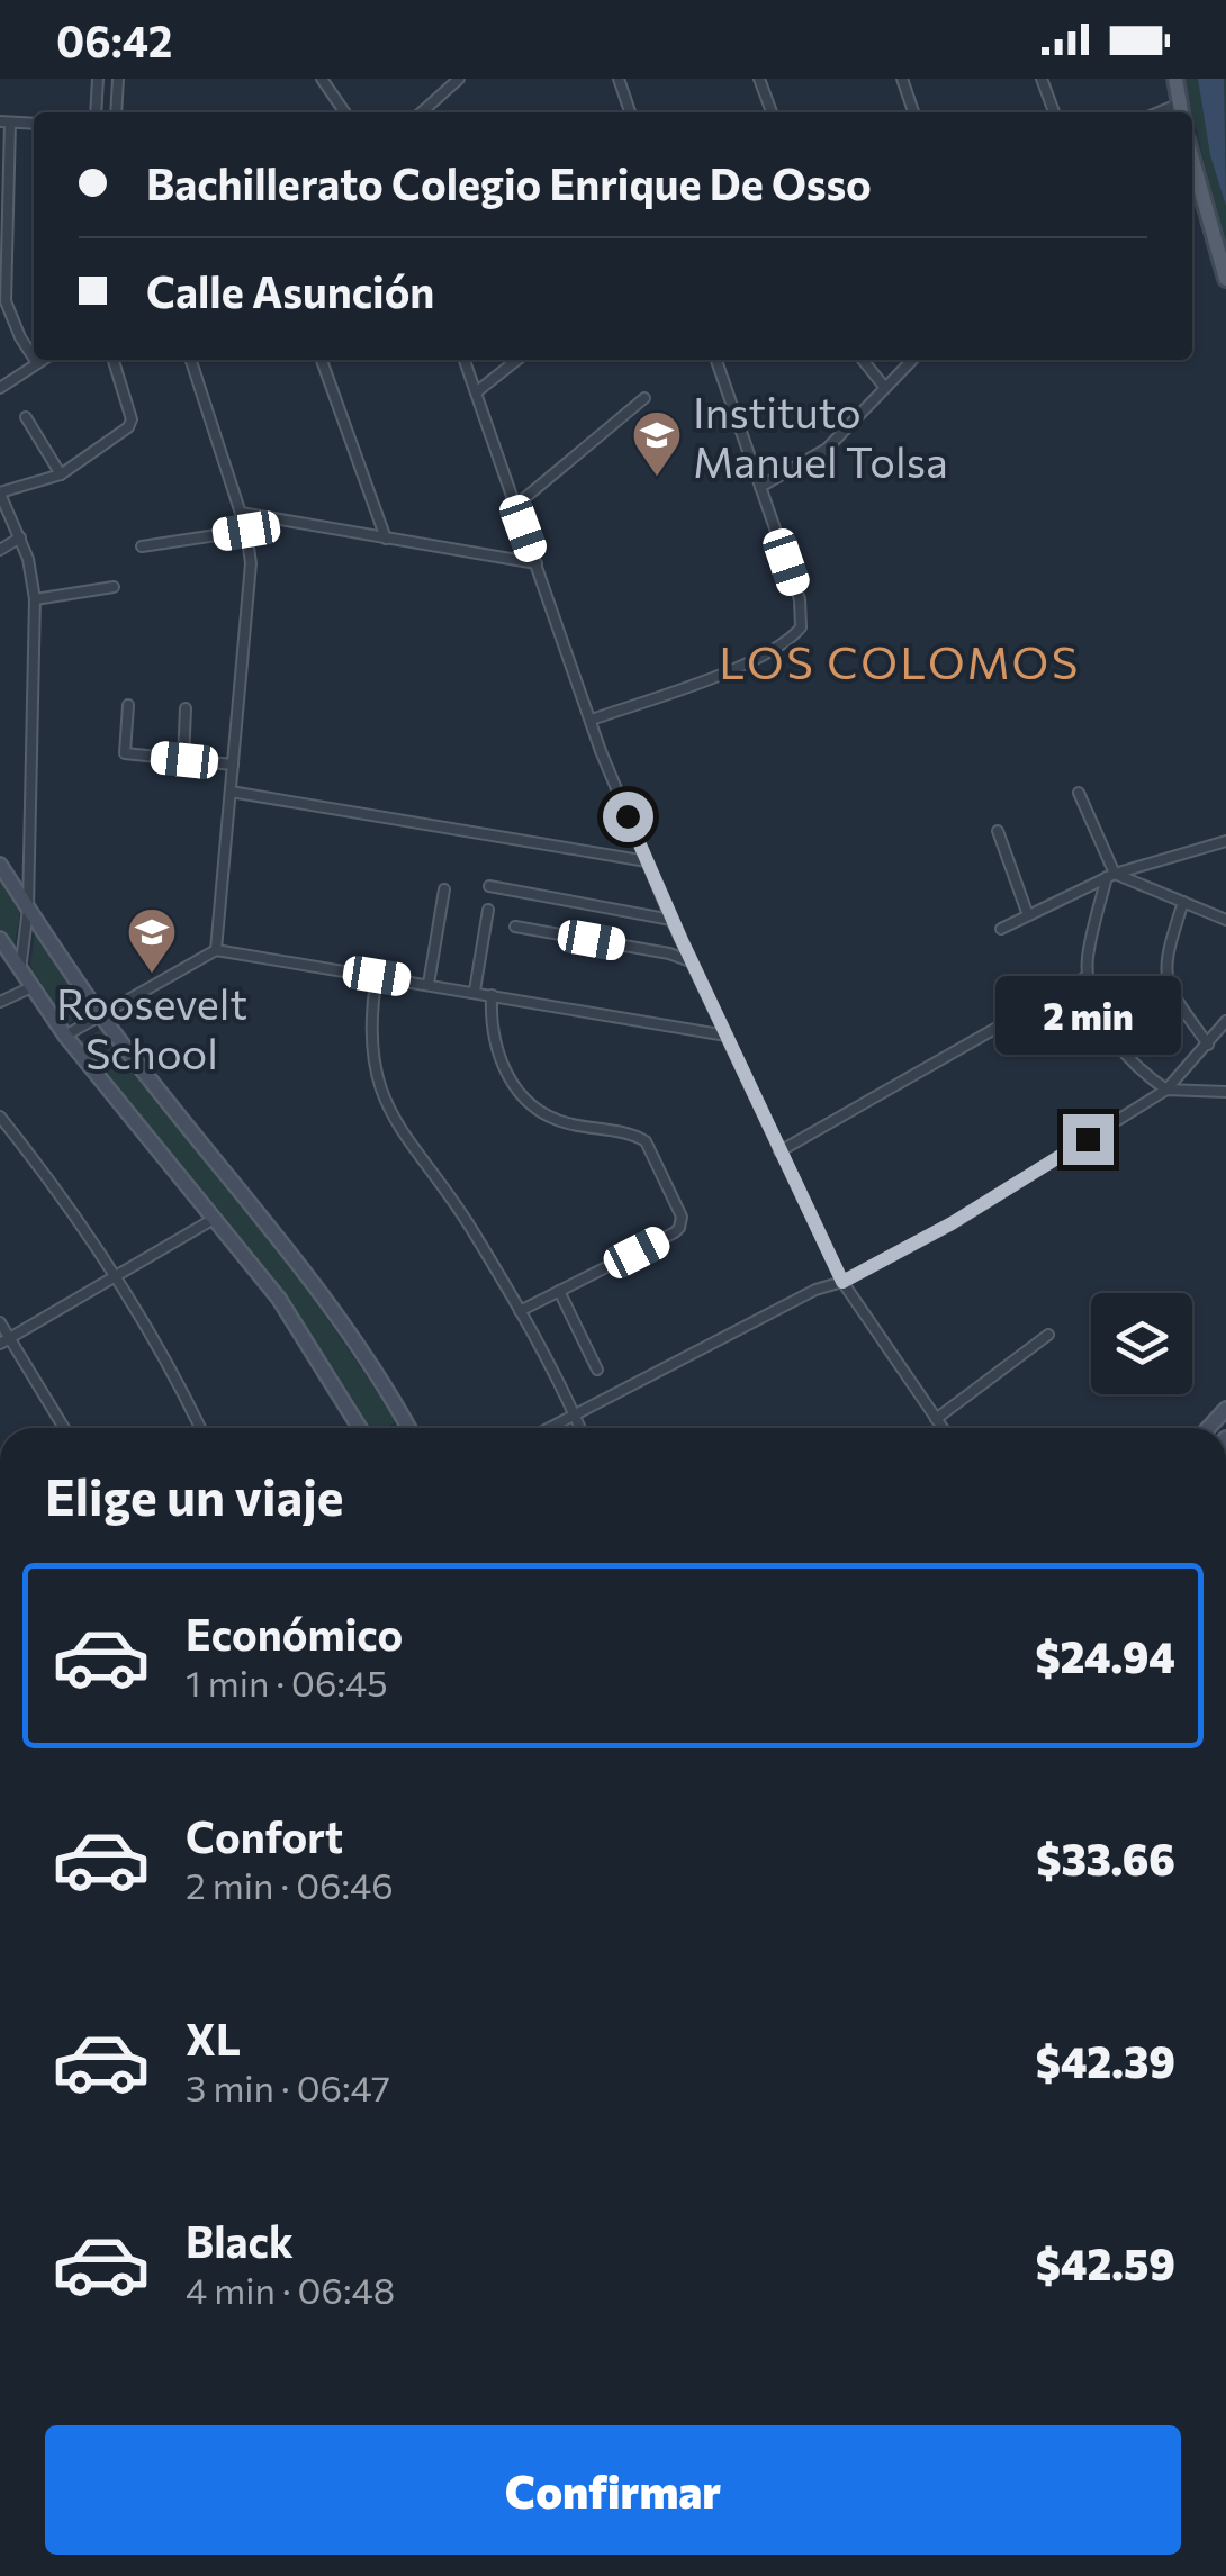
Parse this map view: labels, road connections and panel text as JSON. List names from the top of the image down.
{
  "districts": ["LOS COLOMOS"],
  "places": {
    "school or university": ["Instituto Manuel Tolsa", "Roosevelt School"]
  },
  "page": {
    "status": "06:42",
    "banner": ["Bachillerato Colegio Enrique De Osso", "Calle Asunción"],
    "bubble": "2 min",
    "heading": "Elige un viaje",
    "list": [
      {
        "name": "Económico",
        "note": "1 min · 06:45",
        "value": "$24.94"
      },
      {
        "name": "Confort",
        "note": "2 min · 06:46",
        "value": "$33.66"
      },
      {
        "name": "XL",
        "note": "3 min · 06:47",
        "value": "$42.39"
      },
      {
        "name": "Black",
        "note": "4 min · 06:48",
        "value": "$42.59"
      }
    ],
    "buttons": "Confirmar"
  }
}
